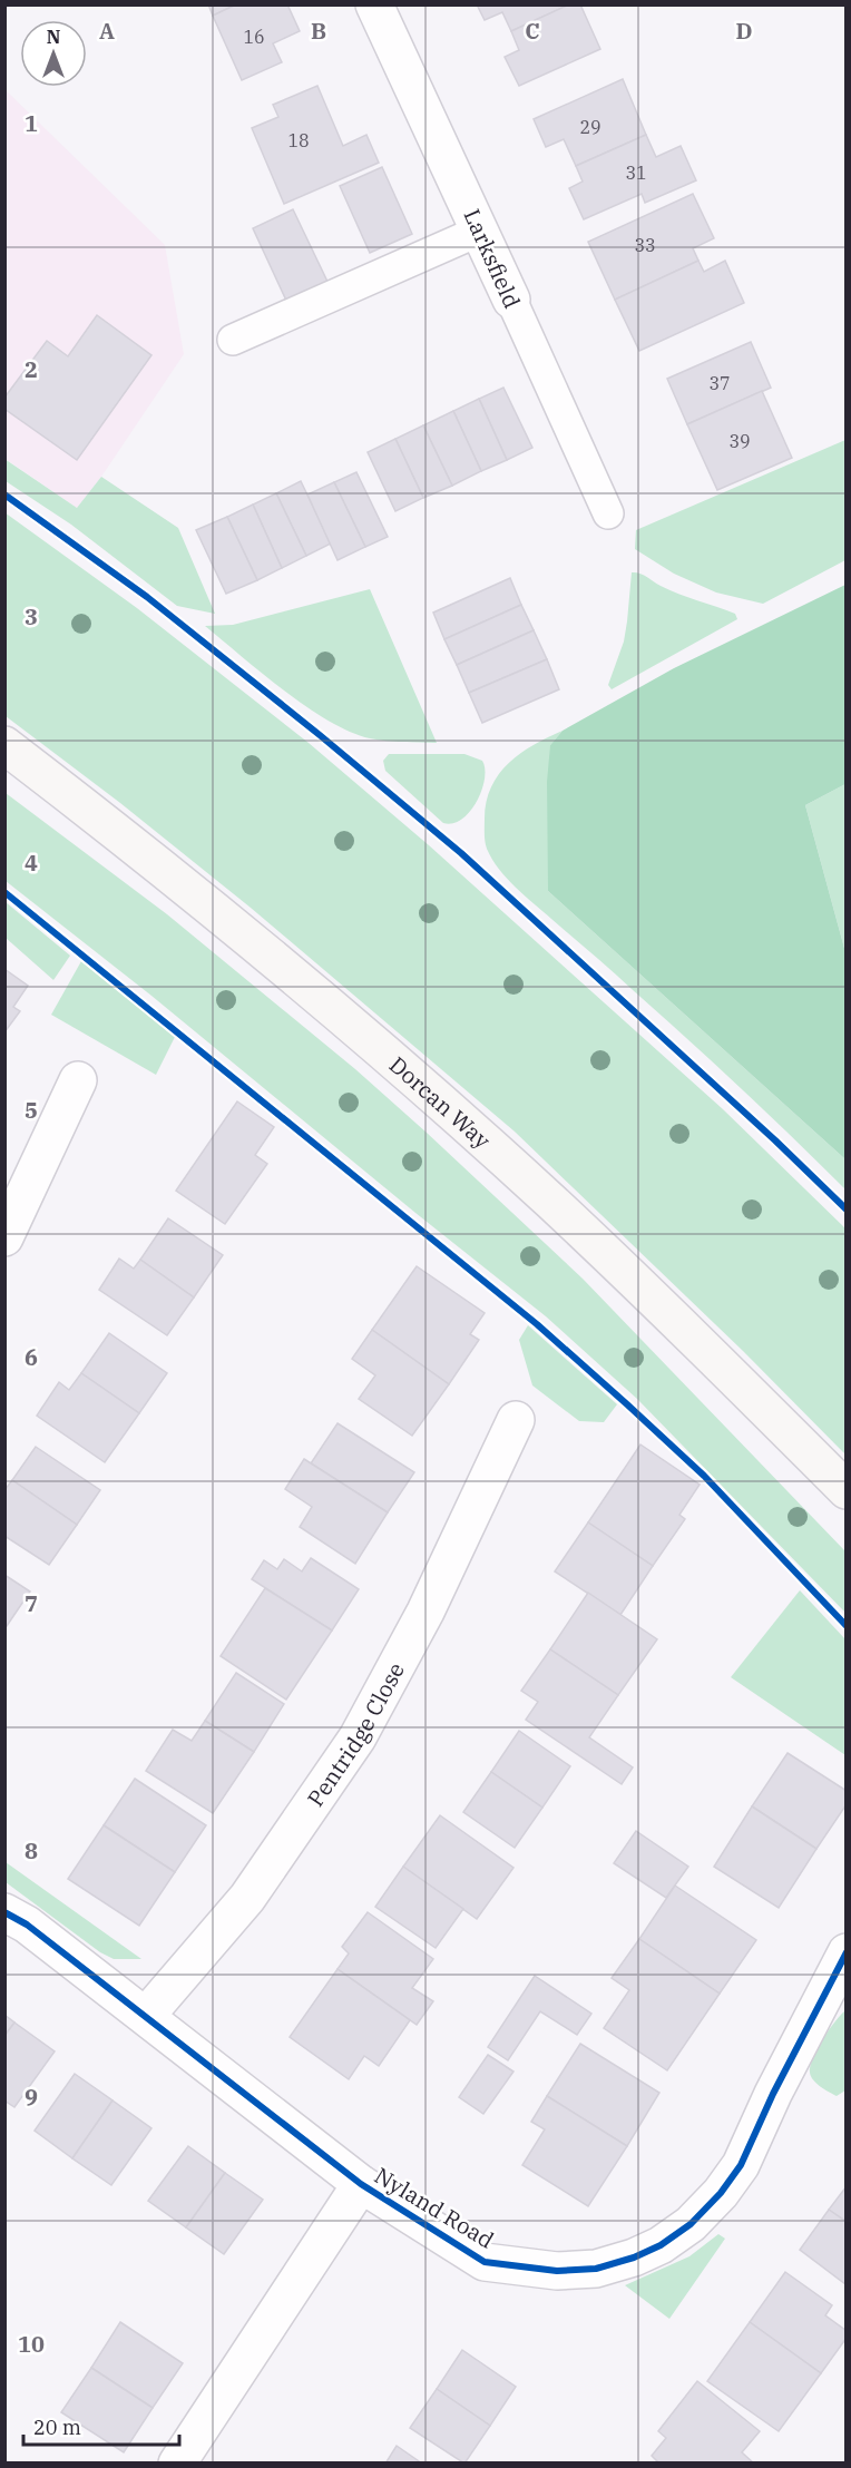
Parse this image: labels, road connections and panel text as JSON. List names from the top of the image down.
{
  "streets": {
    "main road": ["Dorcan Way"],
    "street": ["Larksfield", "Pentridge Close", "Nyland Road"]
  },
  "crossings": [
    ["Pentridge Close", "Nyland Road"]
  ],
  "house_numbers": [
    "16",
    "29",
    "18",
    "31",
    "33",
    "37",
    "39"
  ],
  "scale_bar": "20 m",
  "north": "top",
  "grid": {
    "columns": [
      "A",
      "B",
      "C",
      "D"
    ],
    "rows": [
      "1",
      "2",
      "3",
      "4",
      "5",
      "6",
      "7",
      "8",
      "9",
      "10"
    ]
  }
}
